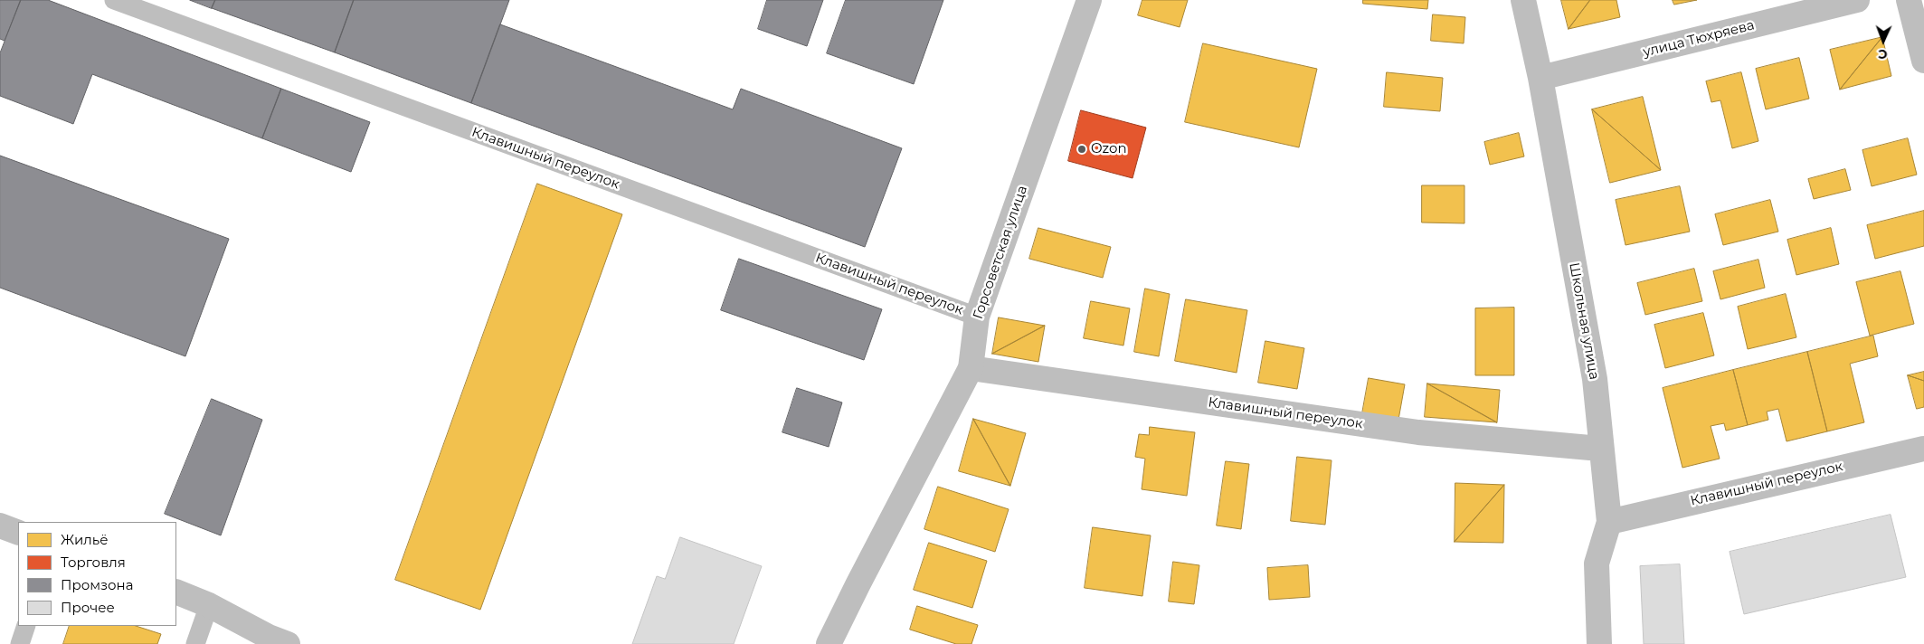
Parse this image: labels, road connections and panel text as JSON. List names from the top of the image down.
{
  "streets": {
    "street": [
      "улица Тюхряева",
      "Клавишный переулок",
      "Горсоветская улица",
      "Школьная улица"
    ]
  },
  "crossings": [
    ["улица Тюхряева", "Школьная улица"],
    ["Клавишный переулок", "Горсоветская улица"],
    ["Клавишный переулок", "Школьная улица"]
  ],
  "places": ["Ozon"],
  "legend": [
    "Жильё",
    "Торговля",
    "Промзона",
    "Прочее"
  ],
  "north": "bottom"
}
